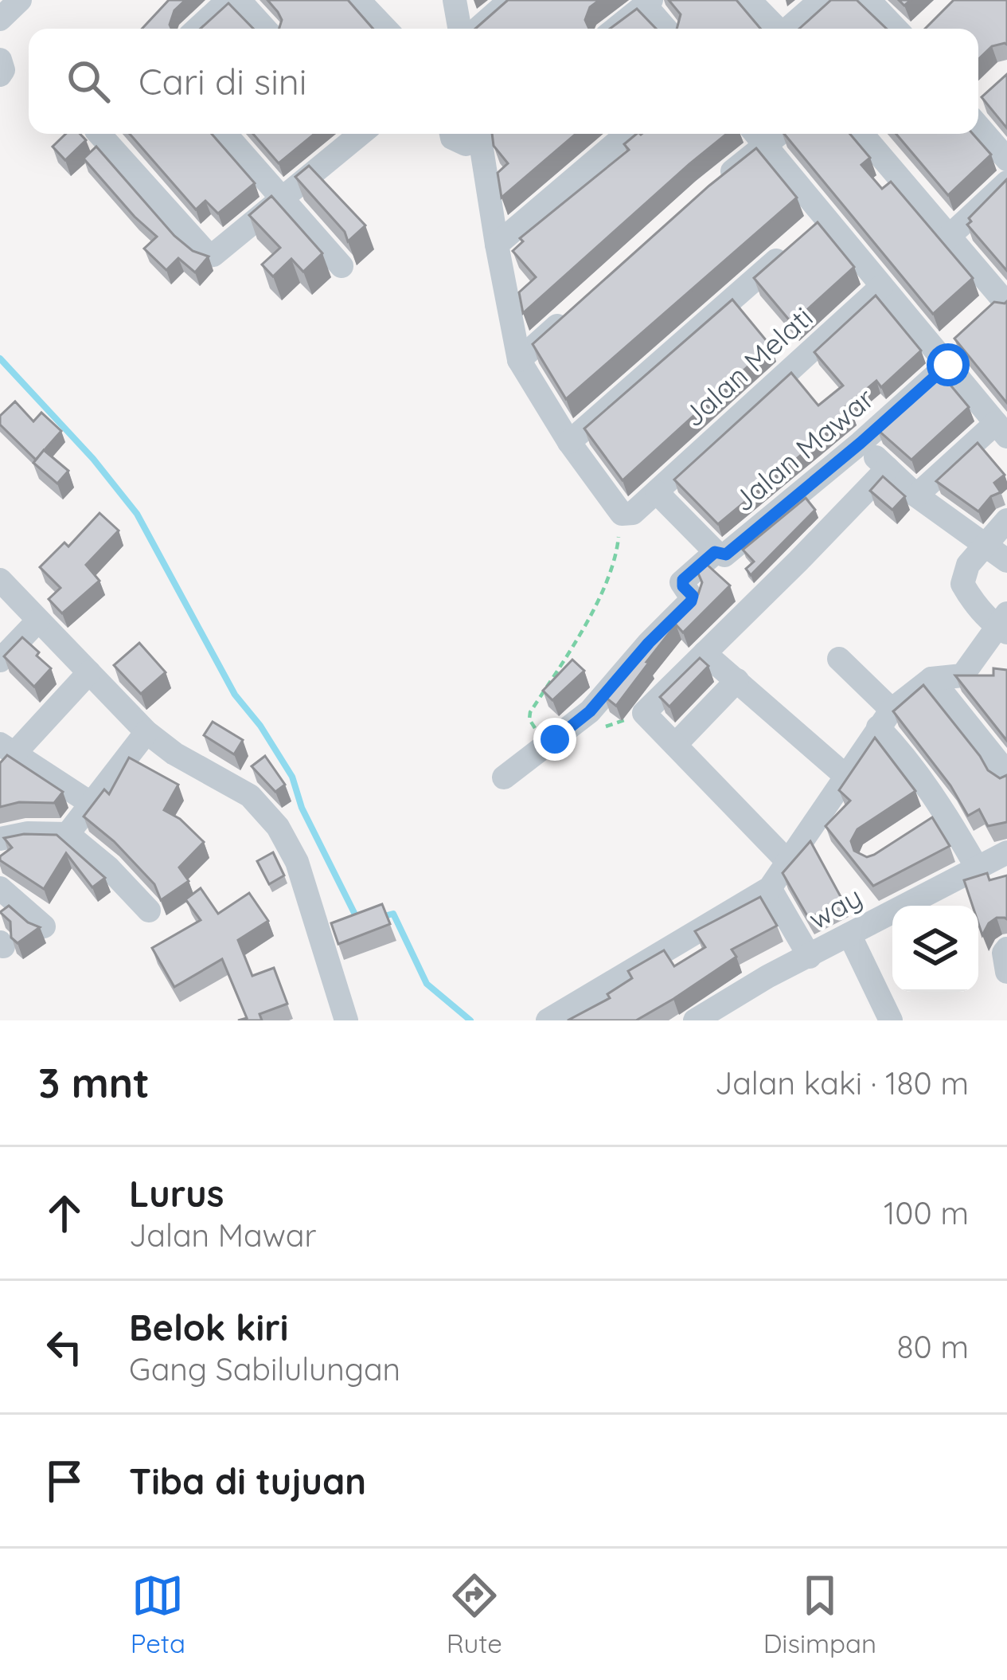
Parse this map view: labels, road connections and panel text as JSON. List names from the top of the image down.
{
  "streets": {
    "street": ["Jalan Melati", "Jalan Mawar", "way"]
  },
  "page": {
    "search": "Cari di sini",
    "heading": ["3 mnt", "Jalan kaki · 180 m"],
    "list": [
      ["Lurus", "Jalan Mawar", "100 m"],
      ["Belok kiri", "Gang Sabilulungan", "80 m"],
      "Tiba di tujuan"
    ],
    "nav": ["Peta", "Rute", "Disimpan"]
  }
}
